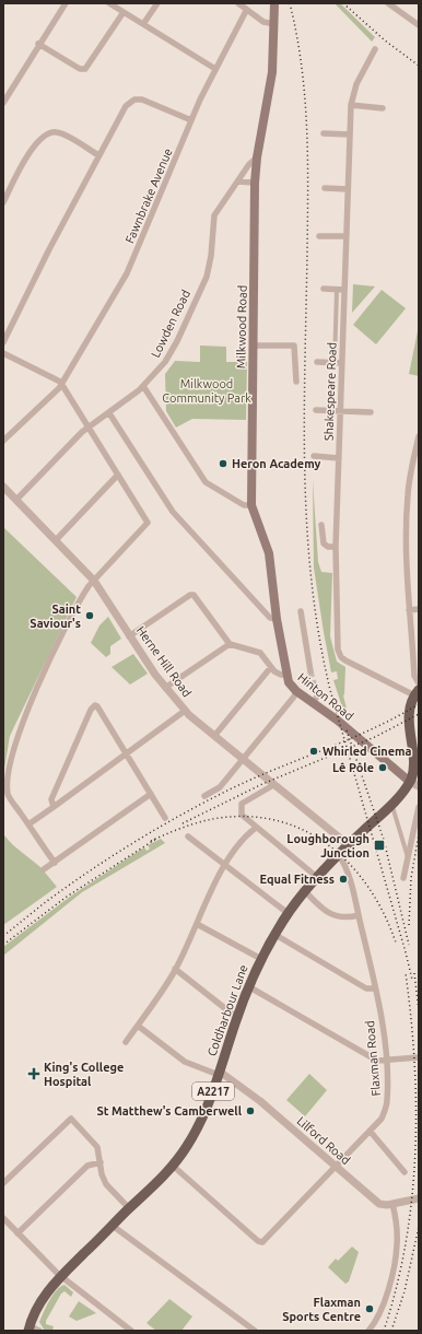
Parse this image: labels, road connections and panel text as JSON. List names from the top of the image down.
{
  "streets": {
    "main road": [
      "Milkwood Road",
      "Hinton Road",
      "Coldharbour Lane",
      "A2217"
    ],
    "street": [
      "Fawnbrake Avenue",
      "Lowden Road",
      "Shakespeare Road",
      "Herne Hill Road",
      "Flaxman Road",
      "Lilford Road"
    ]
  },
  "crossings": [
    ["Lowden Road", "Milkwood Road"],
    ["Lowden Road", "Herne Hill Road"],
    ["Milkwood Road", "Hinton Road"],
    ["Shakespeare Road", "Coldharbour Lane"],
    ["Herne Hill Road", "Coldharbour Lane"],
    ["Hinton Road", "Coldharbour Lane"],
    ["Coldharbour Lane", "Flaxman Road"],
    ["Coldharbour Lane", "Lilford Road"],
    ["Flaxman Road", "Lilford Road"]
  ],
  "parks": ["Milkwood Community Park"],
  "places": {
    "other": [
      "Heron Academy",
      "Saint Saviour's",
      "Whirled Cinema",
      "Lê Pôle",
      "Equal Fitness",
      "St Matthew's Camberwell",
      "Flaxman Sports Centre"
    ],
    "transit": ["Loughborough Junction"],
    "health": ["King's College Hospital"]
  }
}
